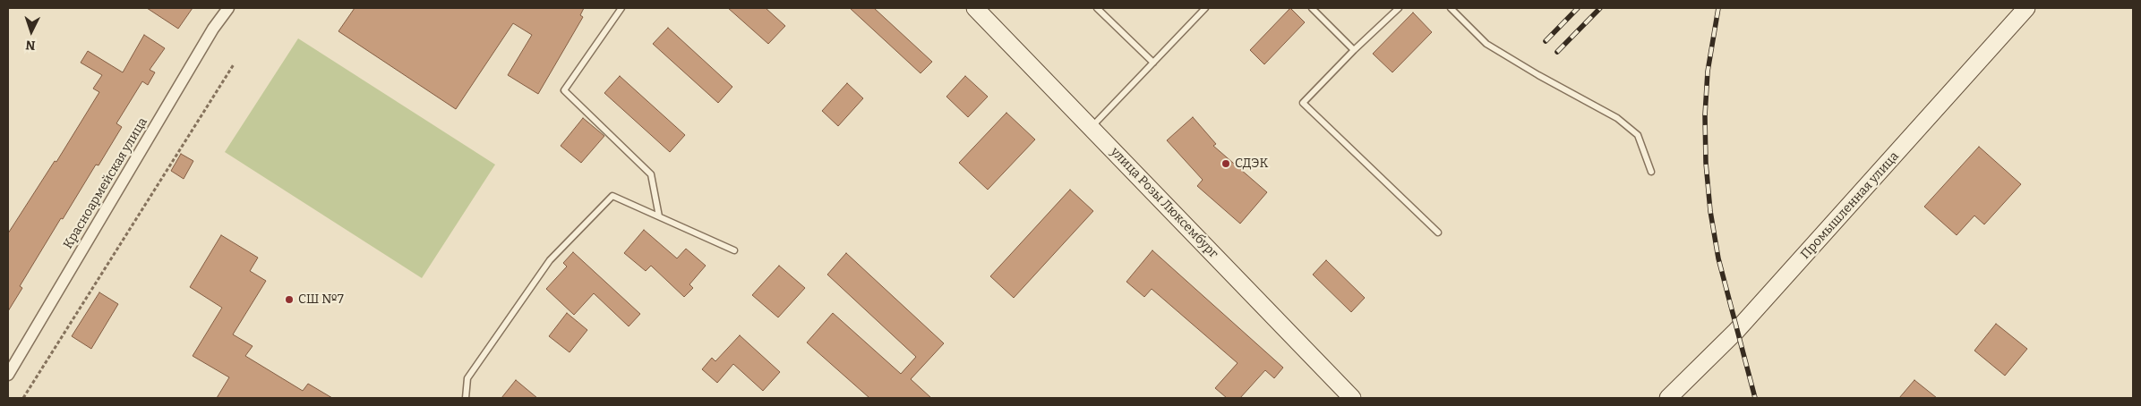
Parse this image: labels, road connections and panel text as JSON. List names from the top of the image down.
{
  "streets": {
    "main road": ["улица Розы Люксембург", "Промышленная улица"],
    "street": ["Красноармейская улица"]
  },
  "places": ["СДЭК", "СШ №7"],
  "north": "bottom"
}
